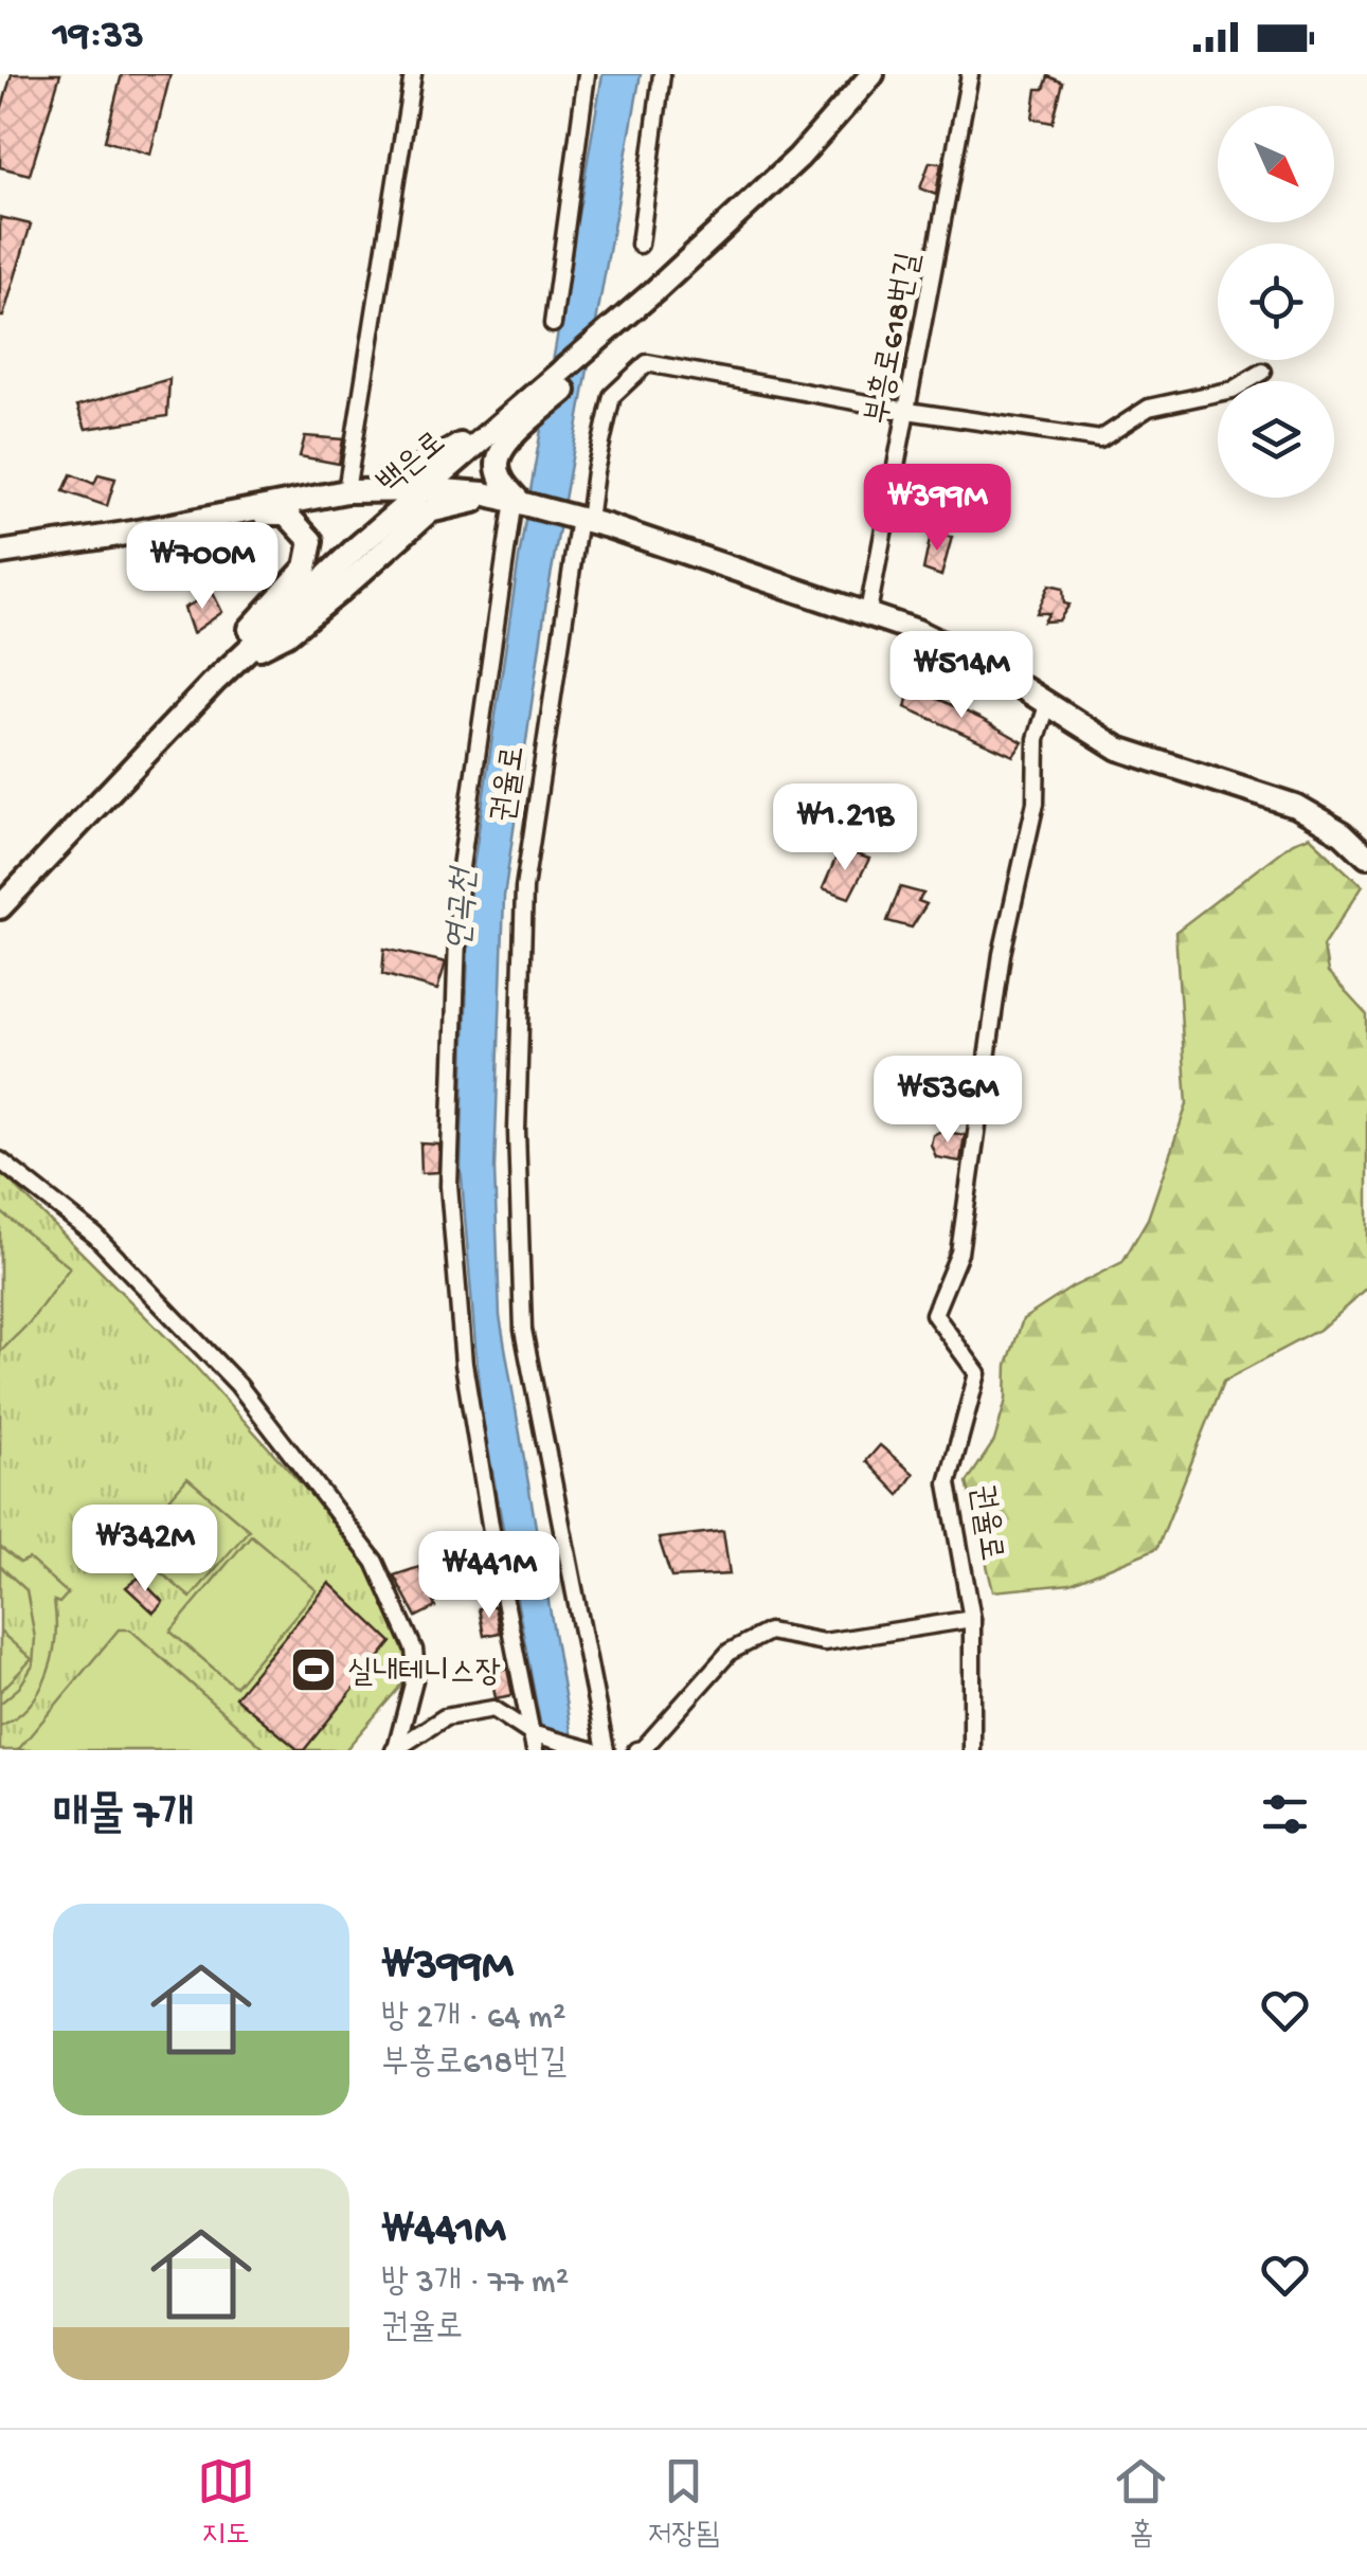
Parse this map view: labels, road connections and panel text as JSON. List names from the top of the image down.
{
  "streets": {
    "main road": ["백은로"],
    "street": ["부흥로618번길", "권율로"]
  },
  "crossings": [
    ["부흥로618번길", "권율로"]
  ],
  "water": ["연곡천"],
  "places": {
    "sports": ["실내테니스장"]
  },
  "north": "bottom right",
  "page": {
    "status": "19:33",
    "price": [
      "₩399M",
      "₩700M",
      "₩514M",
      "₩1.21B",
      "₩536M",
      "₩342M",
      "₩441M"
    ],
    "heading": "매물 7개",
    "list": [
      {
        "name": "₩399M",
        "note": "방 2개 · 64 m² · 부흥로618번길"
      },
      {
        "name": "₩441M",
        "note": "방 3개 · 77 m² · 권율로"
      }
    ],
    "tabs": ["지도", "저장됨", "홈"]
  }
}
